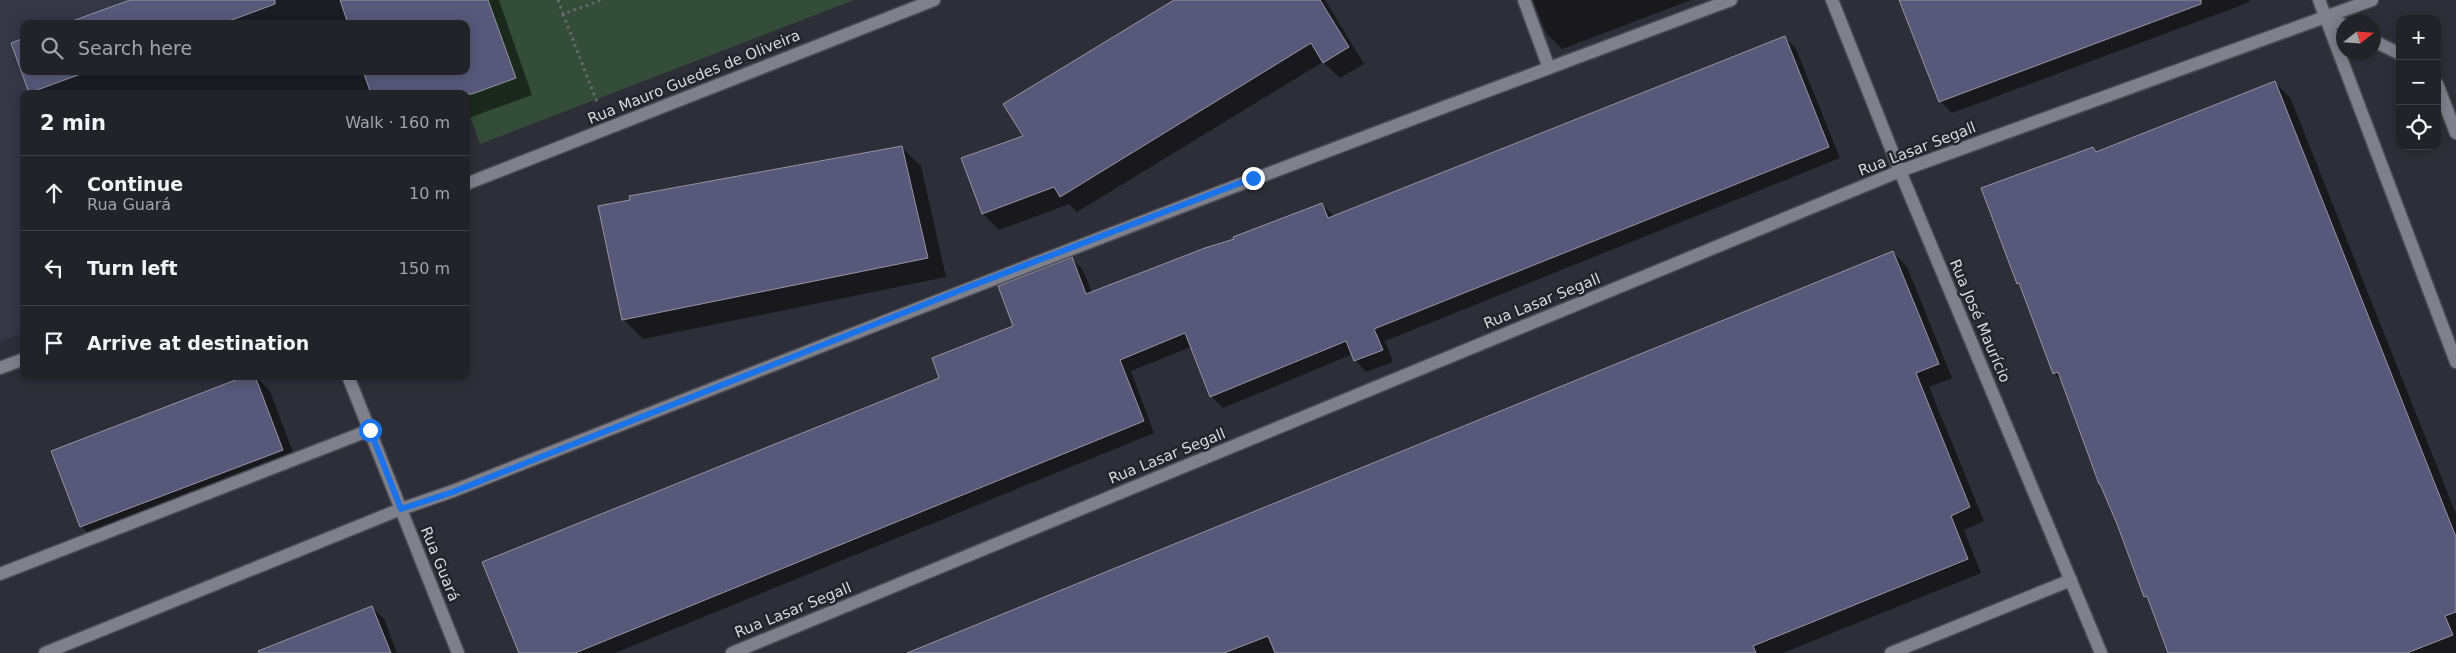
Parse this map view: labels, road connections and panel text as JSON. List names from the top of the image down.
{
  "streets": {
    "street": [
      "Rua Mauro Guedes de Oliveira",
      "Rua Lasar Segall",
      "Rua José Maurício",
      "Rua Guará"
    ]
  },
  "crossings": [
    ["Rua Lasar Segall", "Rua José Maurício"]
  ],
  "north": "right",
  "page": {
    "map_buttons": ["+", "−"],
    "search": "Search here",
    "heading": ["2 min", "Walk · 160 m"],
    "list": [
      ["Continue", "Rua Guará", "10 m"],
      ["Turn left", "150 m"],
      "Arrive at destination"
    ]
  }
}
